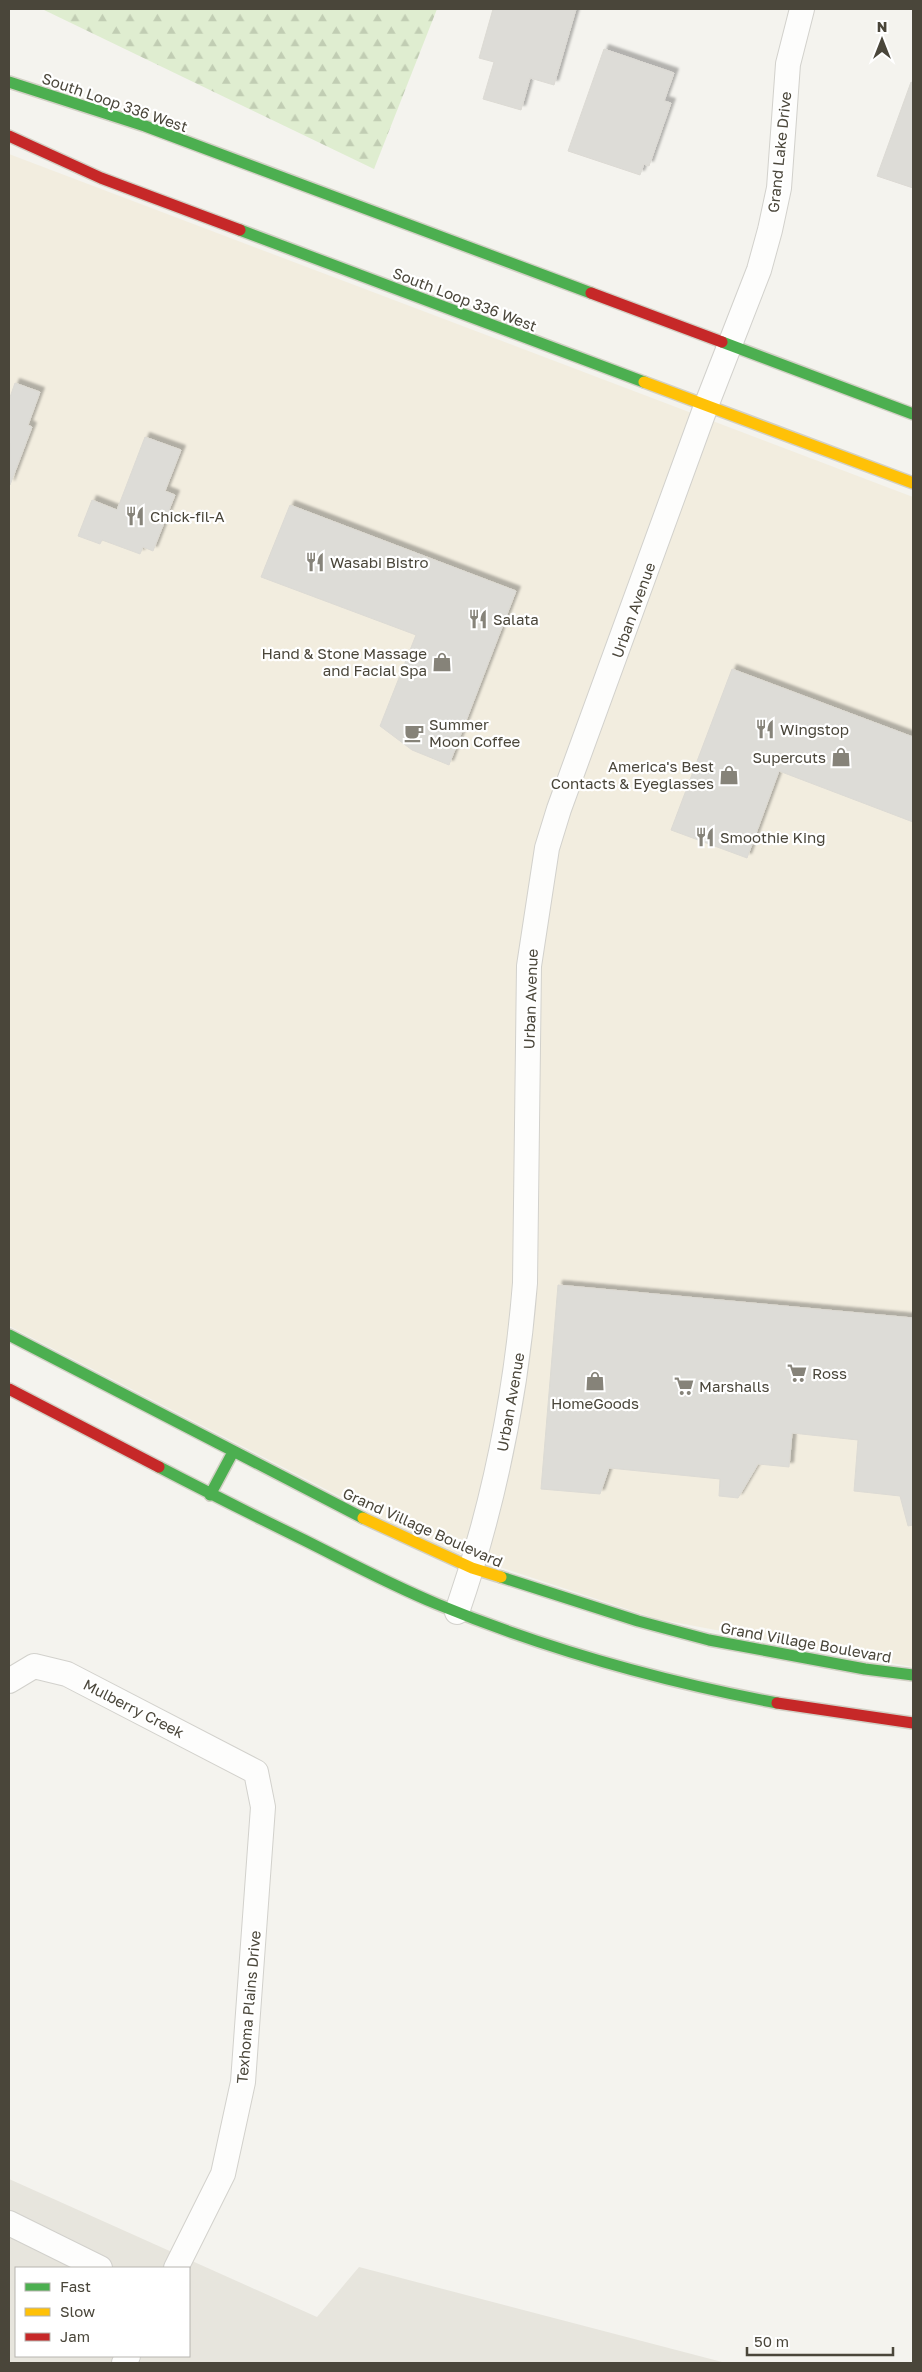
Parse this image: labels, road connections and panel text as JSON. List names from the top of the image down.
{
  "streets": {
    "street": [
      "South Loop 336 West",
      "Grand Lake Drive",
      "Urban Avenue",
      "Grand Village Boulevard",
      "Mulberry Creek",
      "Texhoma Plains Drive"
    ]
  },
  "crossings": [
    ["South Loop 336 West", "Grand Lake Drive"],
    ["South Loop 336 West", "Urban Avenue"],
    ["Grand Lake Drive", "Urban Avenue"],
    ["Urban Avenue", "Grand Village Boulevard"],
    ["Mulberry Creek", "Texhoma Plains Drive"]
  ],
  "places": {
    "restaurant": [
      "Chick-fil-A",
      "Wasabi Bistro",
      "Salata",
      "Wingstop",
      "Smoothie King"
    ],
    "shop": [
      "Hand & Stone Massage and Facial Spa",
      "Supercuts",
      "America's Best Contacts & Eyeglasses",
      "HomeGoods"
    ],
    "cafe": ["Summer Moon Coffee"],
    "supermarket": ["Ross", "Marshalls"]
  },
  "legend": ["Fast", "Slow", "Jam"],
  "scale_bar": "50 m",
  "north": "top"
}
